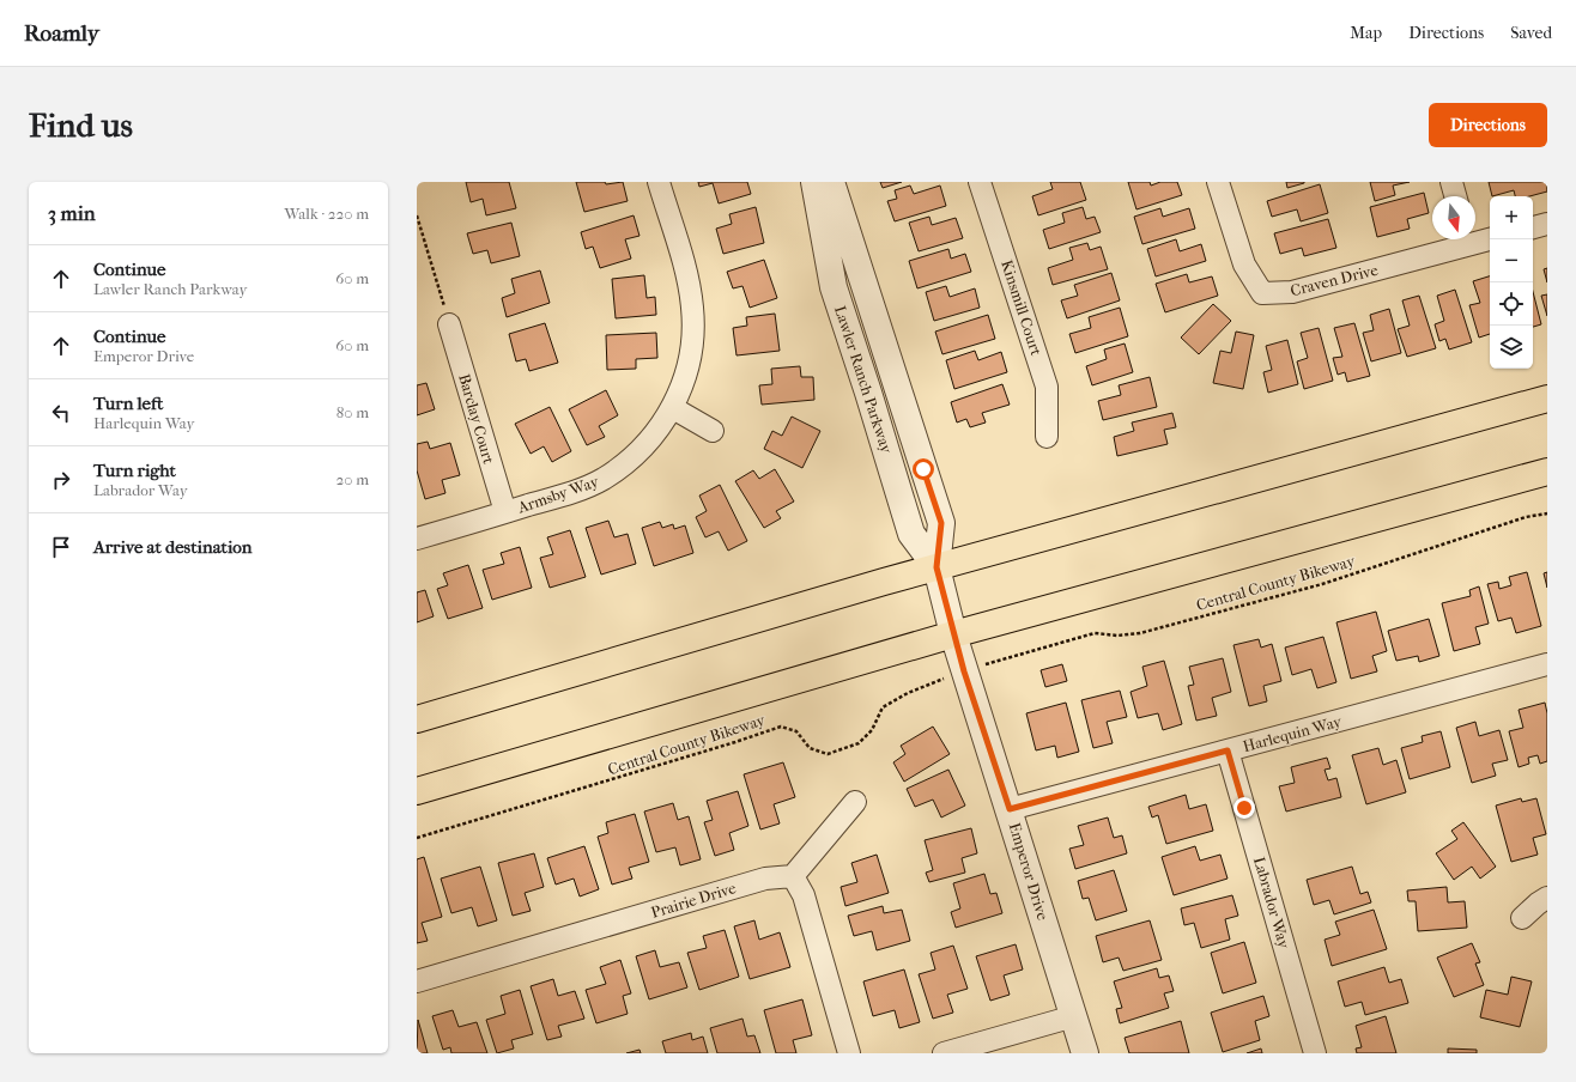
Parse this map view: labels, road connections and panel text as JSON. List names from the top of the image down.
{
  "streets": {
    "street": [
      "Craven Drive",
      "Kinsmill Court",
      "Lawler Ranch Parkway",
      "Barclay Court",
      "Armsby Way",
      "Harlequin Way",
      "Emperor Drive",
      "Prairie Drive",
      "Labrador Way"
    ],
    "path": ["Central County Bikeway"]
  },
  "crossings": [
    ["Lawler Ranch Parkway", "Emperor Drive"],
    ["Barclay Court", "Armsby Way"],
    ["Harlequin Way", "Emperor Drive"],
    ["Harlequin Way", "Labrador Way"]
  ],
  "north": "bottom",
  "page": {
    "header": "Roamly",
    "nav": ["Map", "Directions", "Saved"],
    "buttons": "Directions",
    "title": "Find us",
    "heading": ["3 min", "Walk · 220 m"],
    "map_buttons": ["+", "−"],
    "list": [
      ["Continue", "Lawler Ranch Parkway", "60 m"],
      ["Continue", "Emperor Drive", "60 m"],
      ["Turn left", "Harlequin Way", "80 m"],
      ["Turn right", "Labrador Way", "20 m"],
      "Arrive at destination"
    ]
  }
}
